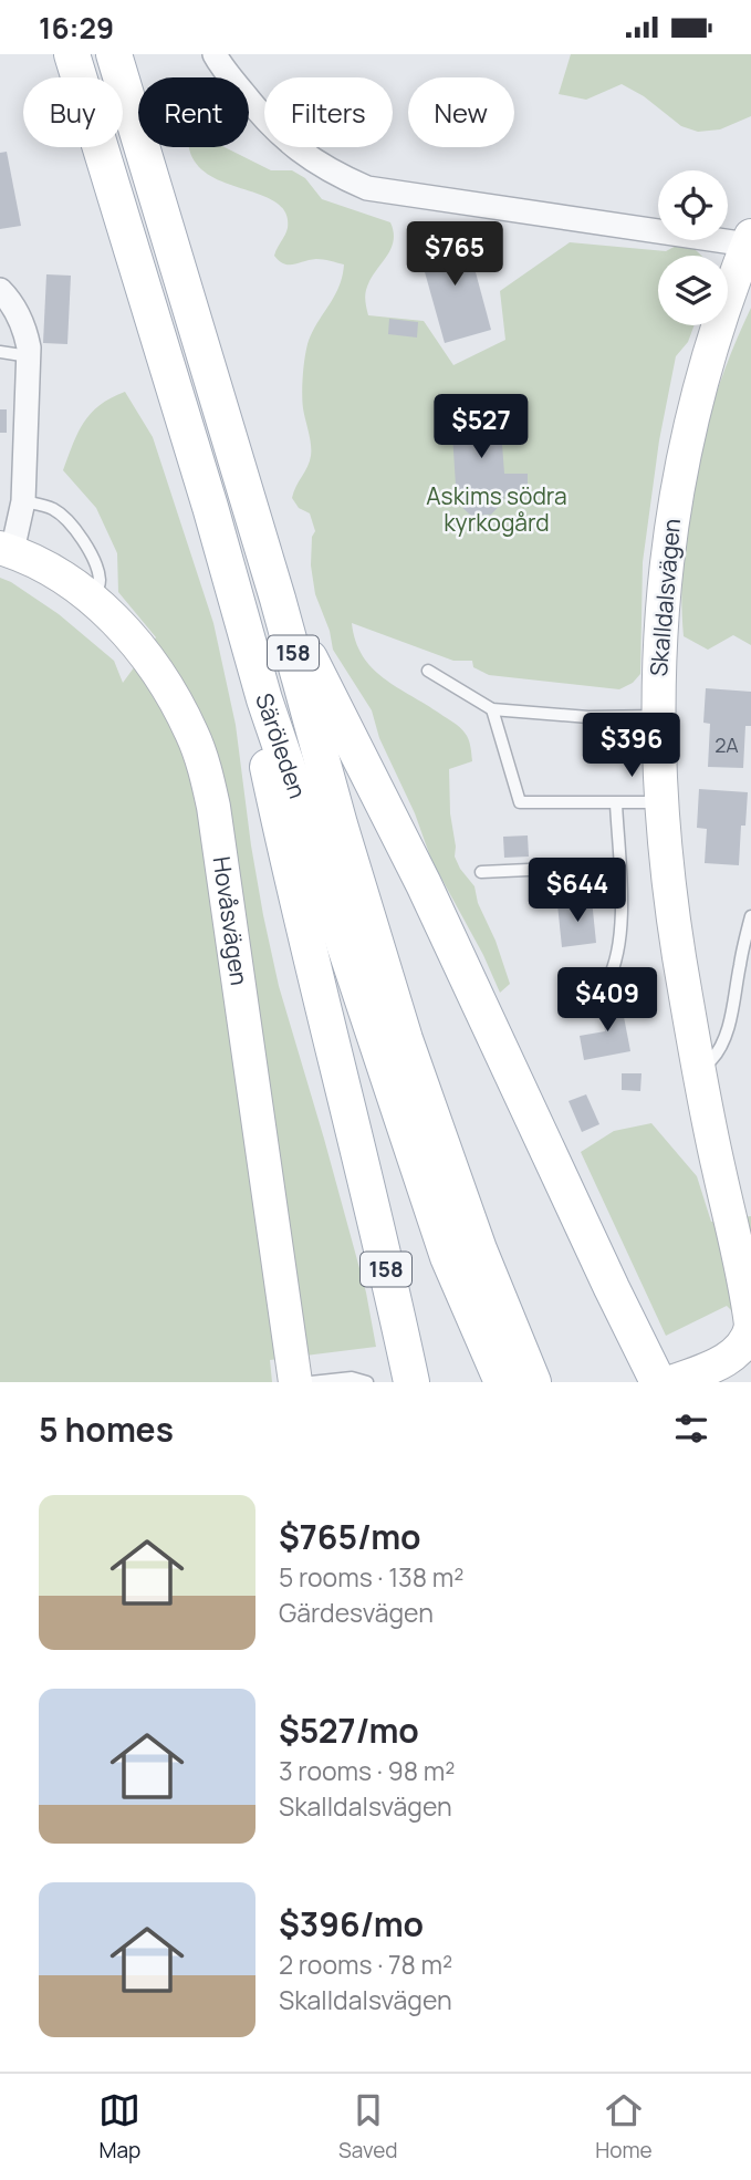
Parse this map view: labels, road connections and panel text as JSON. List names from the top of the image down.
{
  "streets": {
    "main road": ["158", "Säröleden"],
    "street": ["Skalldalsvägen", "Hovåsvägen"]
  },
  "crossings": [
    ["158", "Säröleden"]
  ],
  "parks": ["Askims södra kyrkogård"],
  "house_numbers": ["2A"],
  "page": {
    "status": "16:29",
    "chip": [
      "Buy",
      "Rent",
      "Filters",
      "New"
    ],
    "price": [
      "$765",
      "$527",
      "$396",
      "$644",
      "$409"
    ],
    "heading": "5 homes",
    "list": [
      {
        "name": "$765/mo",
        "note": "5 rooms · 138 m² · Gärdesvägen"
      },
      {
        "name": "$527/mo",
        "note": "3 rooms · 98 m² · Skalldalsvägen"
      },
      {
        "name": "$396/mo",
        "note": "2 rooms · 78 m² · Skalldalsvägen"
      }
    ],
    "tabs": ["Map", "Saved", "Home"]
  }
}
